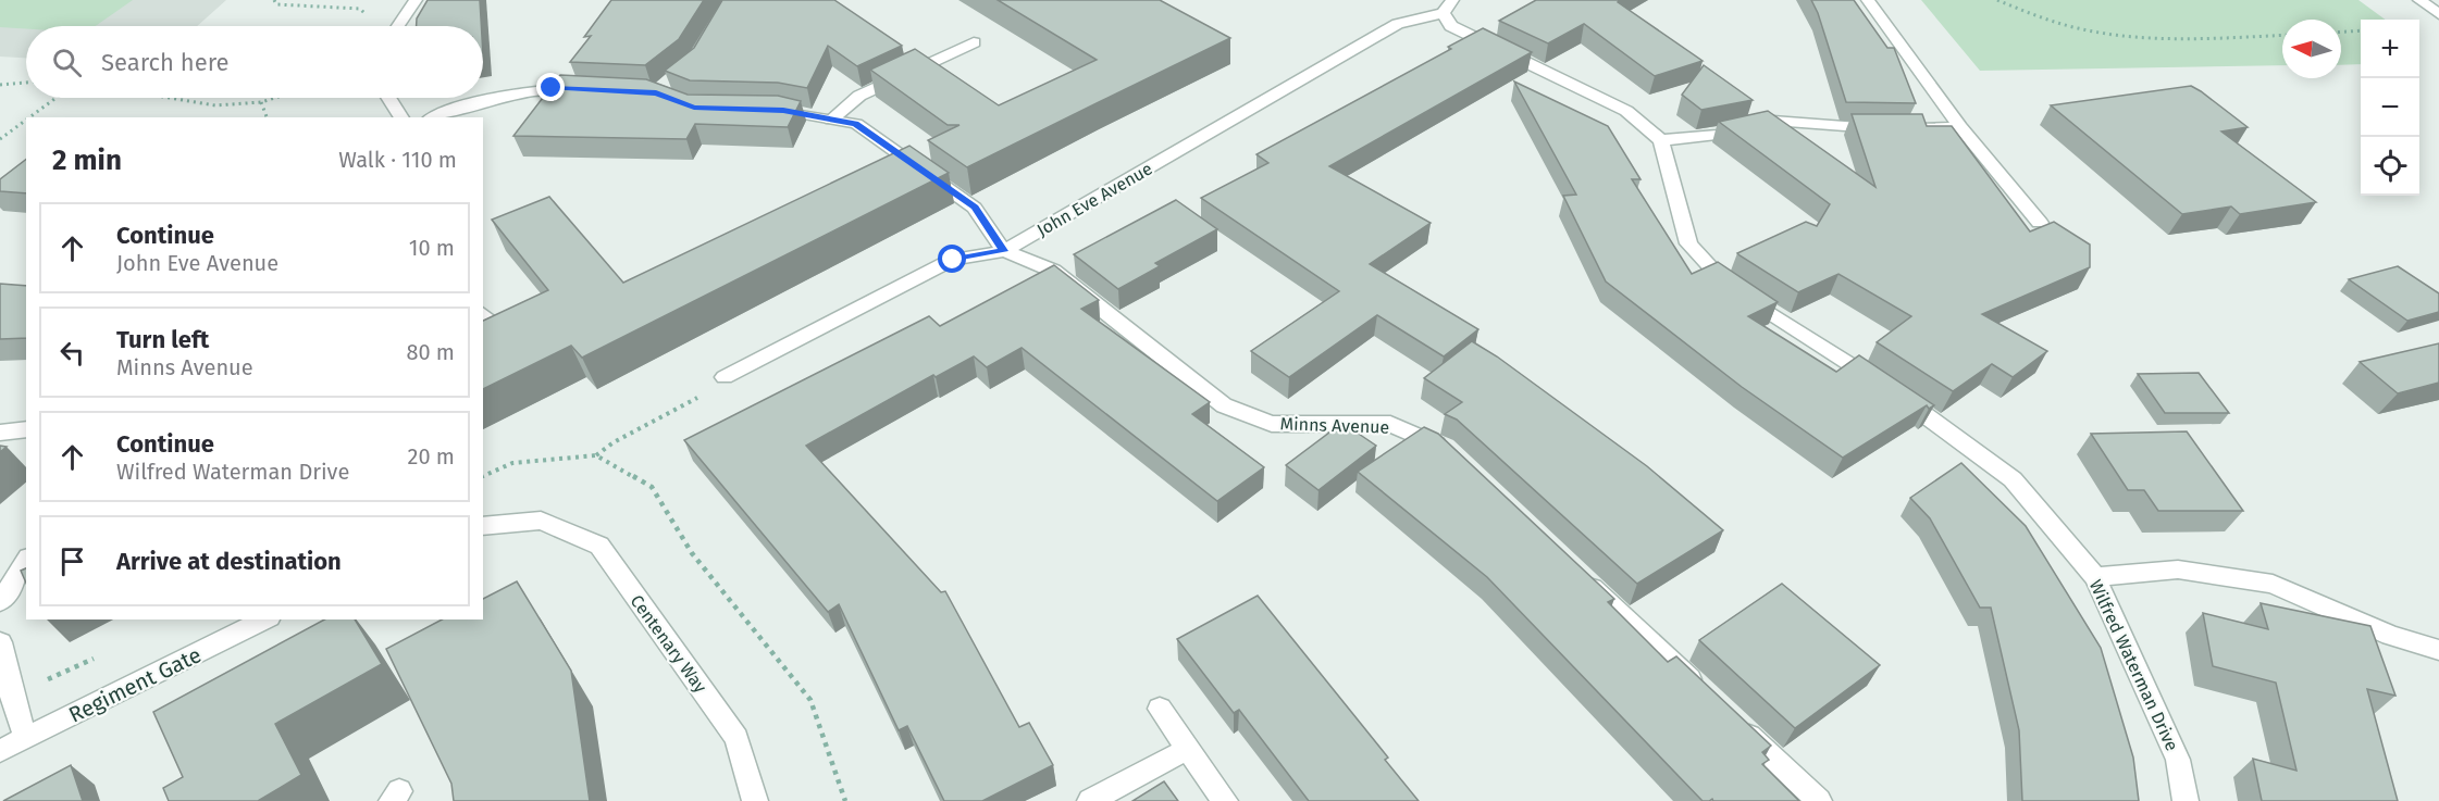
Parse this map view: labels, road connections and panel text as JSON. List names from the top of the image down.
{
  "streets": {
    "street": [
      "John Eve Avenue",
      "Minns Avenue",
      "Centenary Way",
      "Wilfred Waterman Drive",
      "Regiment Gate"
    ]
  },
  "crossings": [
    ["John Eve Avenue", "Minns Avenue"]
  ],
  "north": "left",
  "page": {
    "map_buttons": ["+", "−"],
    "search": "Search here",
    "heading": ["2 min", "Walk · 110 m"],
    "list": [
      ["Continue", "John Eve Avenue", "10 m"],
      ["Turn left", "Minns Avenue", "80 m"],
      ["Continue", "Wilfred Waterman Drive", "20 m"],
      "Arrive at destination"
    ]
  }
}
